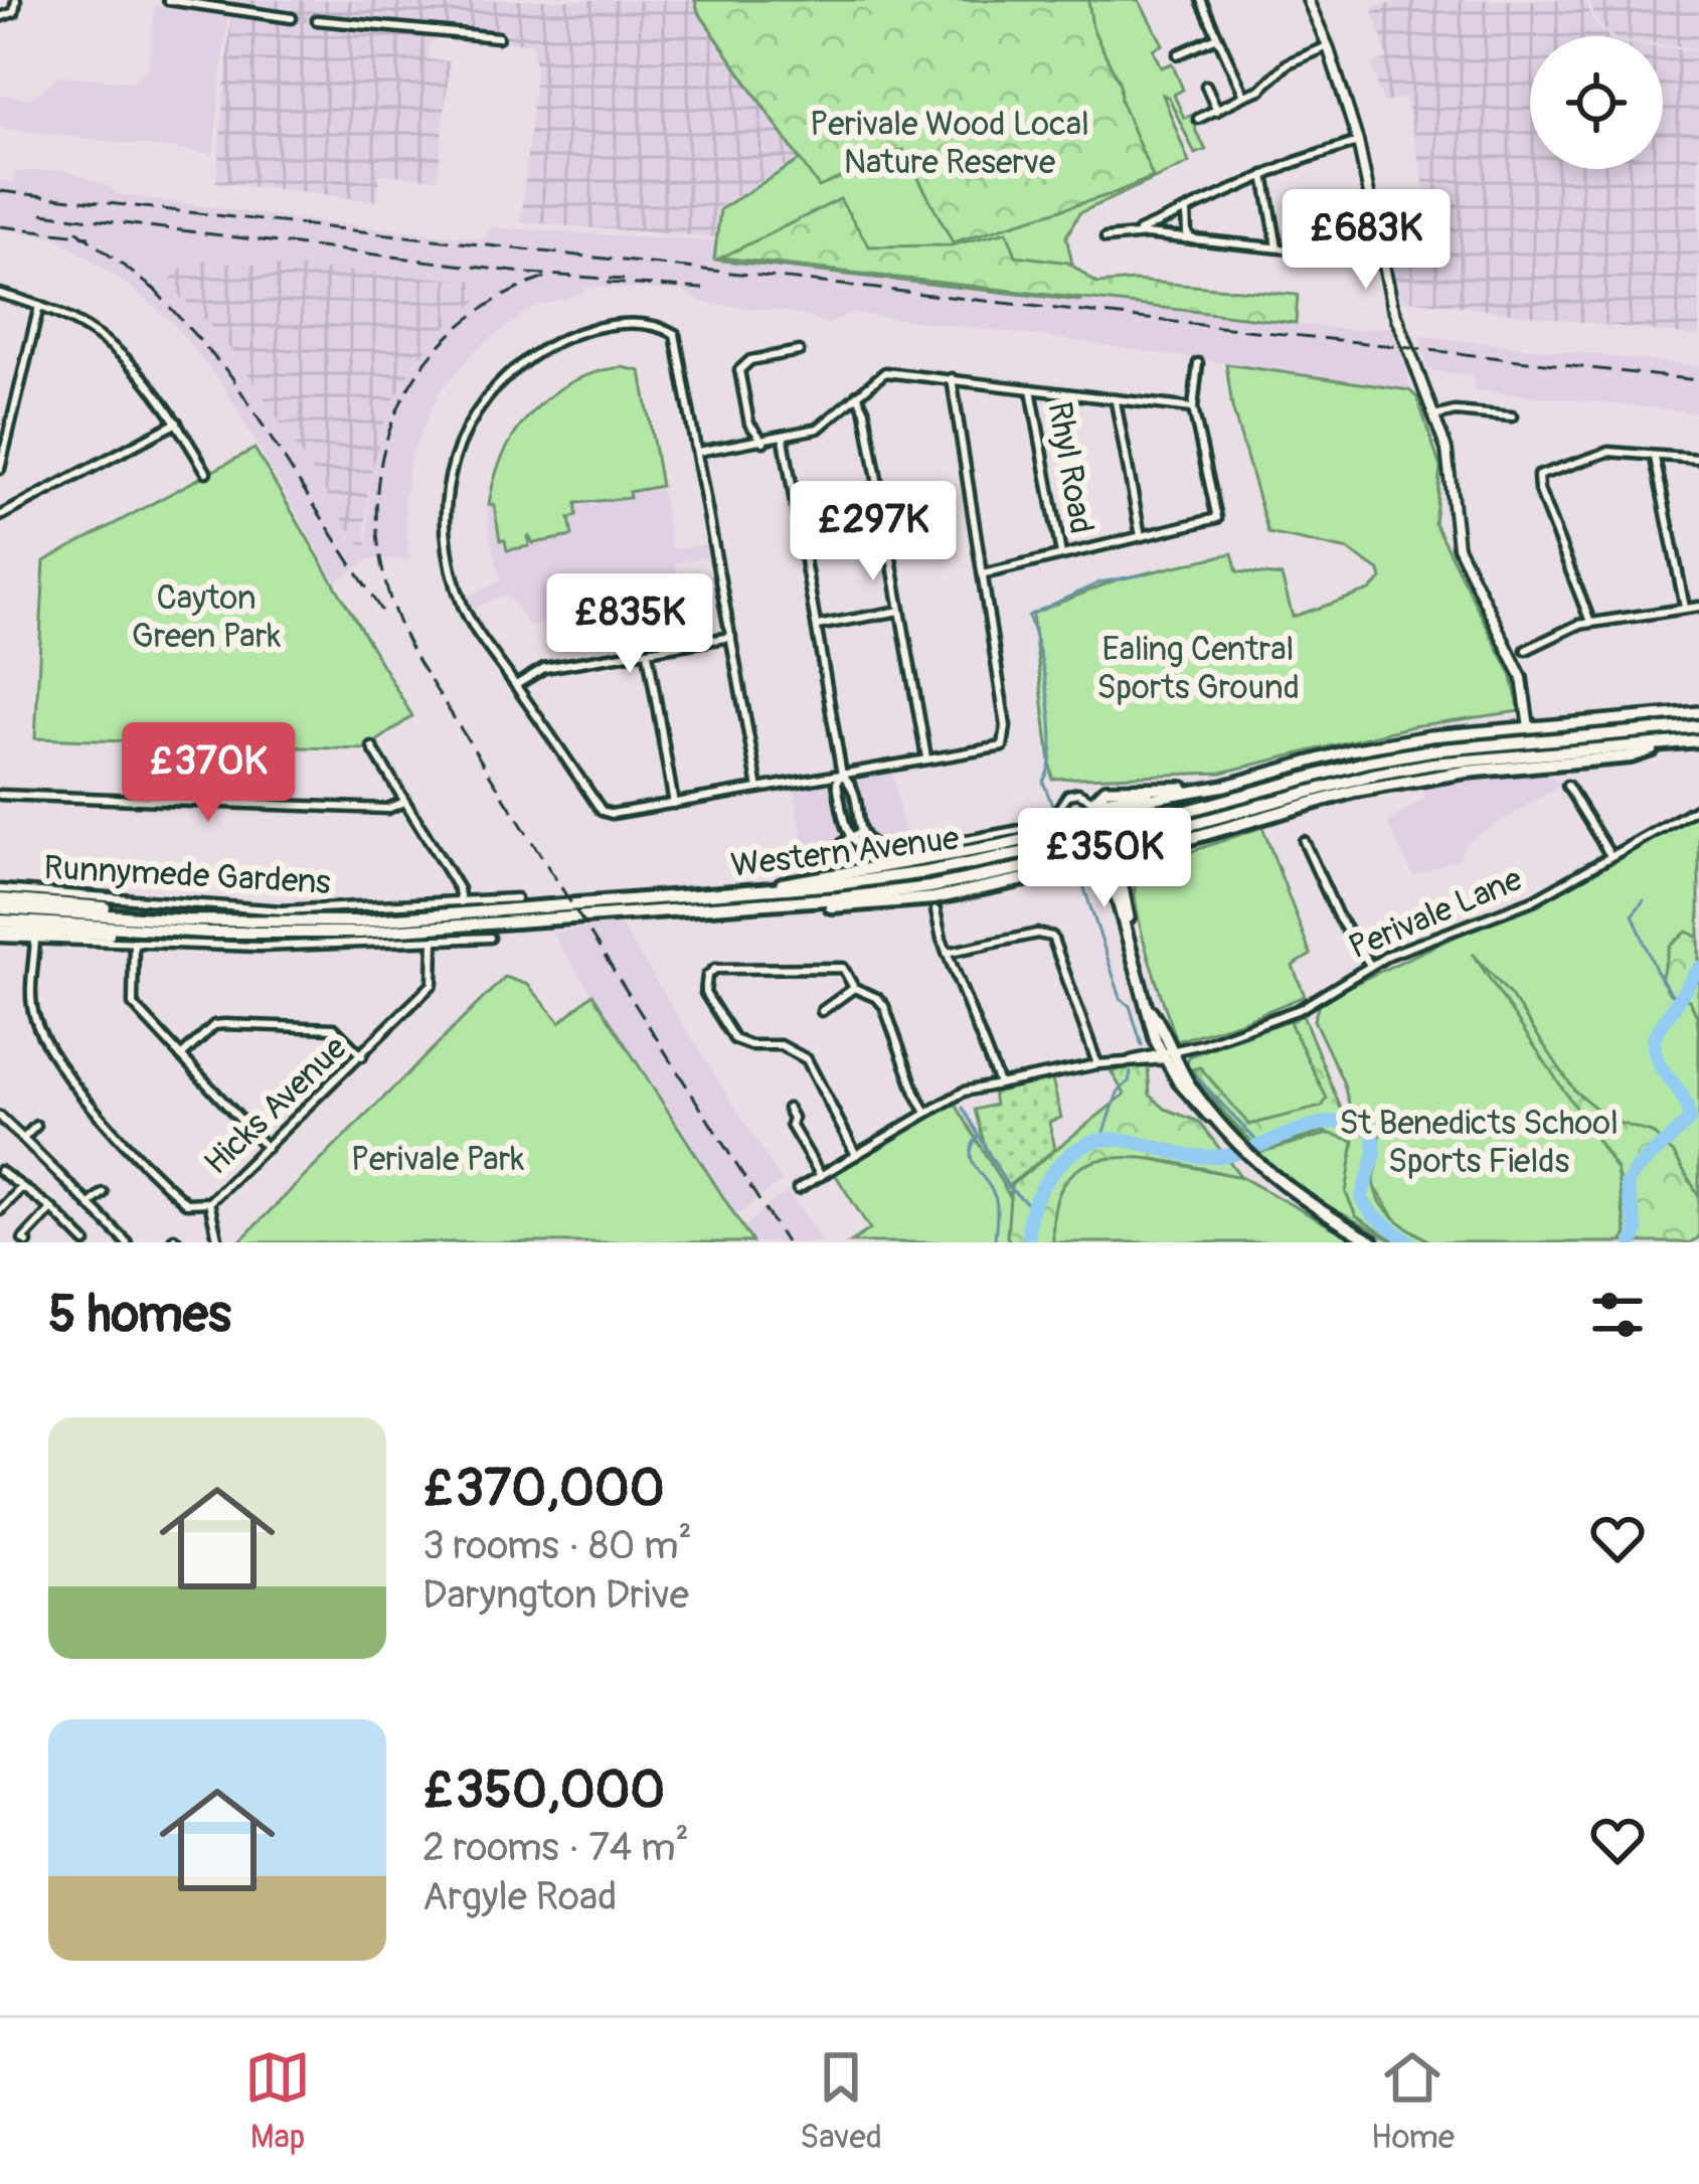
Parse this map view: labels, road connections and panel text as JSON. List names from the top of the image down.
{
  "streets": {
    "highway": ["Western Avenue"],
    "street": [
      "Rhyl Road",
      "Runnymede Gardens",
      "Perivale Lane",
      "Hicks Avenue"
    ]
  },
  "parks": [
    "Perivale Wood Local Nature Reserve",
    "Cayton Green Park",
    "Ealing Central Sports Ground",
    "St Benedicts School Sports Fields",
    "Perivale Park"
  ],
  "page": {
    "price": [
      "£683K",
      "£297K",
      "£835K",
      "£370K",
      "£350K"
    ],
    "heading": "5 homes",
    "list": [
      {
        "name": "£370,000",
        "note": "3 rooms · 80 m² · Daryngton Drive"
      },
      {
        "name": "£350,000",
        "note": "2 rooms · 74 m² · Argyle Road"
      }
    ],
    "tabs": ["Map", "Saved", "Home"]
  }
}
